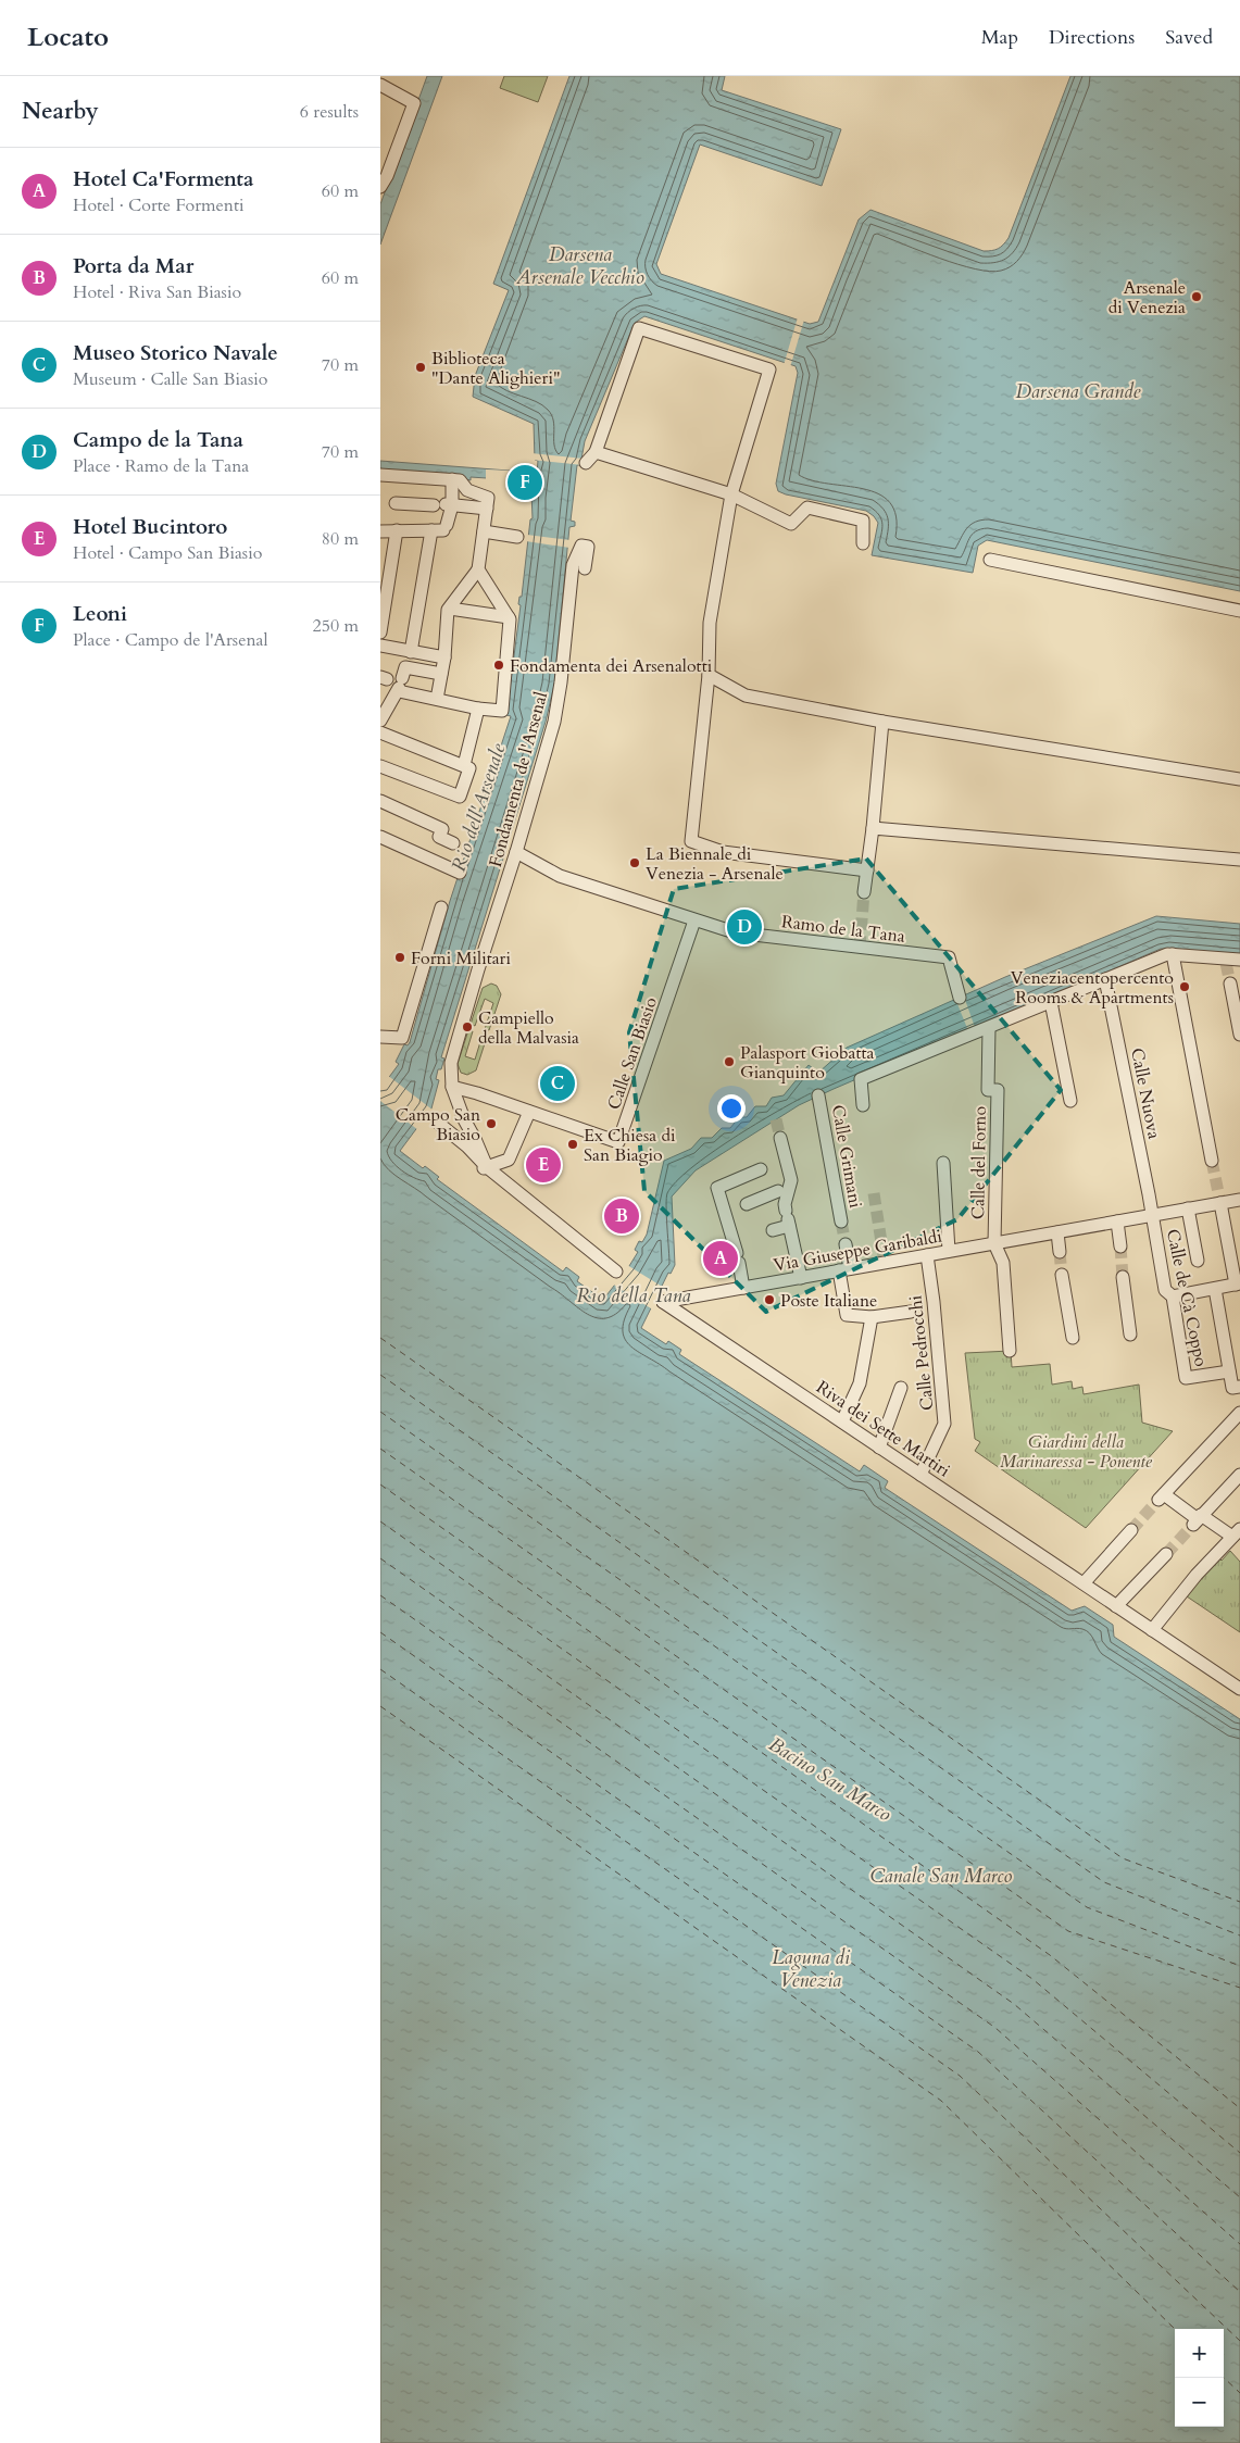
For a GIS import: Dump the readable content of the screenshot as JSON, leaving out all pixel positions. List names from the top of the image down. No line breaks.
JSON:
{"streets":{"street":["Fondamenta de l'Arsenal","Ramo de la Tana","Calle San Biasio","Calle Nuova","Calle Grimani","Calle del Forno","Via Giuseppe Garibaldi","Calle de Cà Coppo","Calle Pedrocchi","Riva dei Sette Martiri"]},"crossings":[["Ramo de la Tana","Calle San Biasio"],["Calle Nuova","Via Giuseppe Garibaldi"],["Calle Nuova","Calle de Cà Coppo"],["Calle del Forno","Via Giuseppe Garibaldi"],["Via Giuseppe Garibaldi","Calle de Cà Coppo"],["Via Giuseppe Garibaldi","Calle Pedrocchi"],["Via Giuseppe Garibaldi","Riva dei Sette Martiri"],["Calle Pedrocchi","Riva dei Sette Martiri"]],"water":["Darsena Arsenale Vecchio","Darsena Grande","Rio dell'Arsenale","Rio della Tana","Bacino San Marco","Canale San Marco","Laguna di Venezia"],"parks":["Giardini della Marinaressa - Ponente"],"places":["Arsenale di Venezia","Biblioteca \"Dante Alighieri\"","Fondamenta dei Arsenalotti","La Biennale di Venezia - Arsenale","Forni Militari","Veneziacentopercento Rooms & Apartments","Campiello della Malvasia","Palasport Giobatta Gianquinto","Campo San Biasio","Ex Chiesa di San Biagio","Poste Italiane"],"page":{"header":"Locato","nav":["Map","Directions","Saved"],"heading":["Nearby","6 results"],"list":[{"mark":"A","name":"Hotel Ca'Formenta","note":"Hotel · Corte Formenti","value":"60 m"},{"mark":"B","name":"Porta da Mar","note":"Hotel · Riva San Biasio","value":"60 m"},{"mark":"C","name":"Museo Storico Navale","note":"Museum · Calle San Biasio","value":"70 m"},{"mark":"D","name":"Campo de la Tana","note":"Place · Ramo de la Tana","value":"70 m"},{"mark":"E","name":"Hotel Bucintoro","note":"Hotel · Campo San Biasio","value":"80 m"},{"mark":"F","name":"Leoni","note":"Place · Campo de l'Arsenal","value":"250 m"}],"pins":["F","D","C","E","B","A"],"map_buttons":["+","−"]}}
